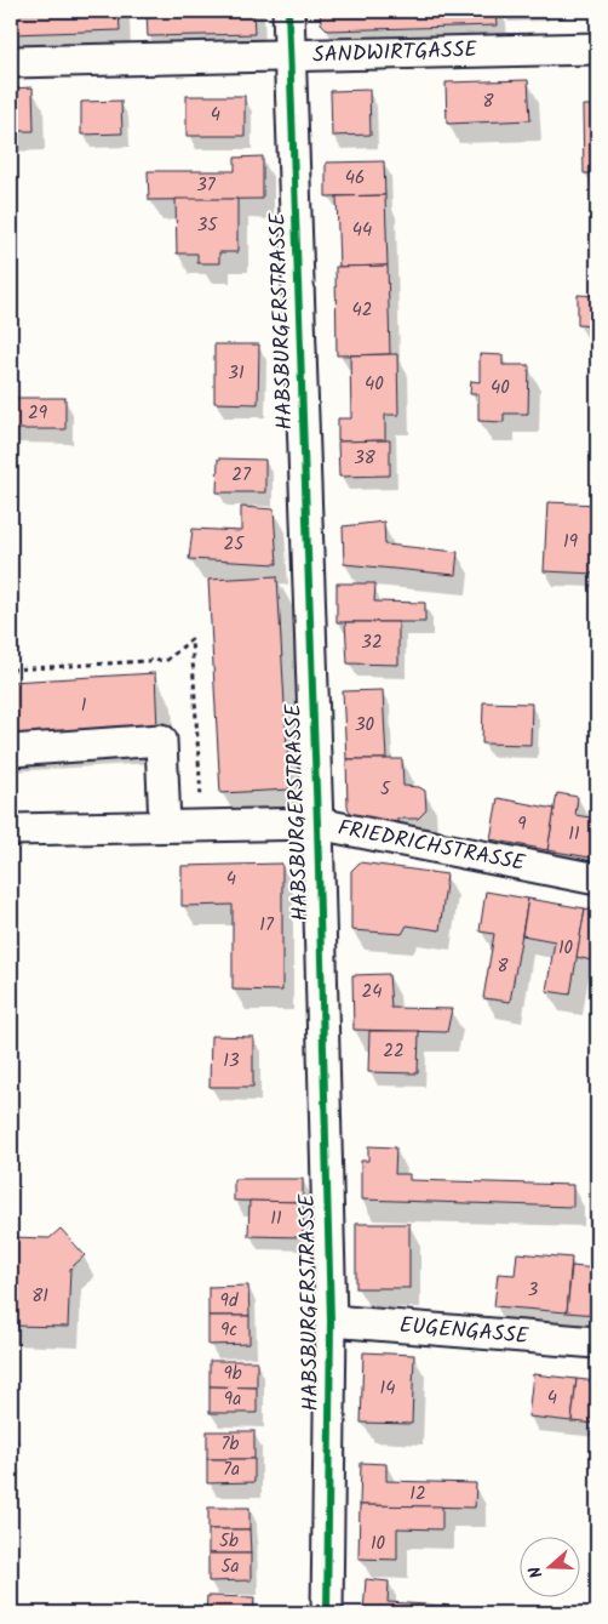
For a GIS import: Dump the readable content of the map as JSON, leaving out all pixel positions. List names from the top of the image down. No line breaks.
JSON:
{"streets":{"street":["SANDWIRTGASSE","HABSBURGERSTRASSE","FRIEDRICHSTRASSE","EUGENGASSE"]},"crossings":[["SANDWIRTGASSE","HABSBURGERSTRASSE"],["HABSBURGERSTRASSE","FRIEDRICHSTRASSE"],["HABSBURGERSTRASSE","EUGENGASSE"]],"house_numbers":["8","4","46","37","35","44","42","31","40","40","29","38","27","19","25","32","1","30","5","9","11","4","17","10","8","24","22","13","11","3","81","9d","9c","9b","14","4","9a","7b","7a","12","5b","10","5a"],"north":"left"}
